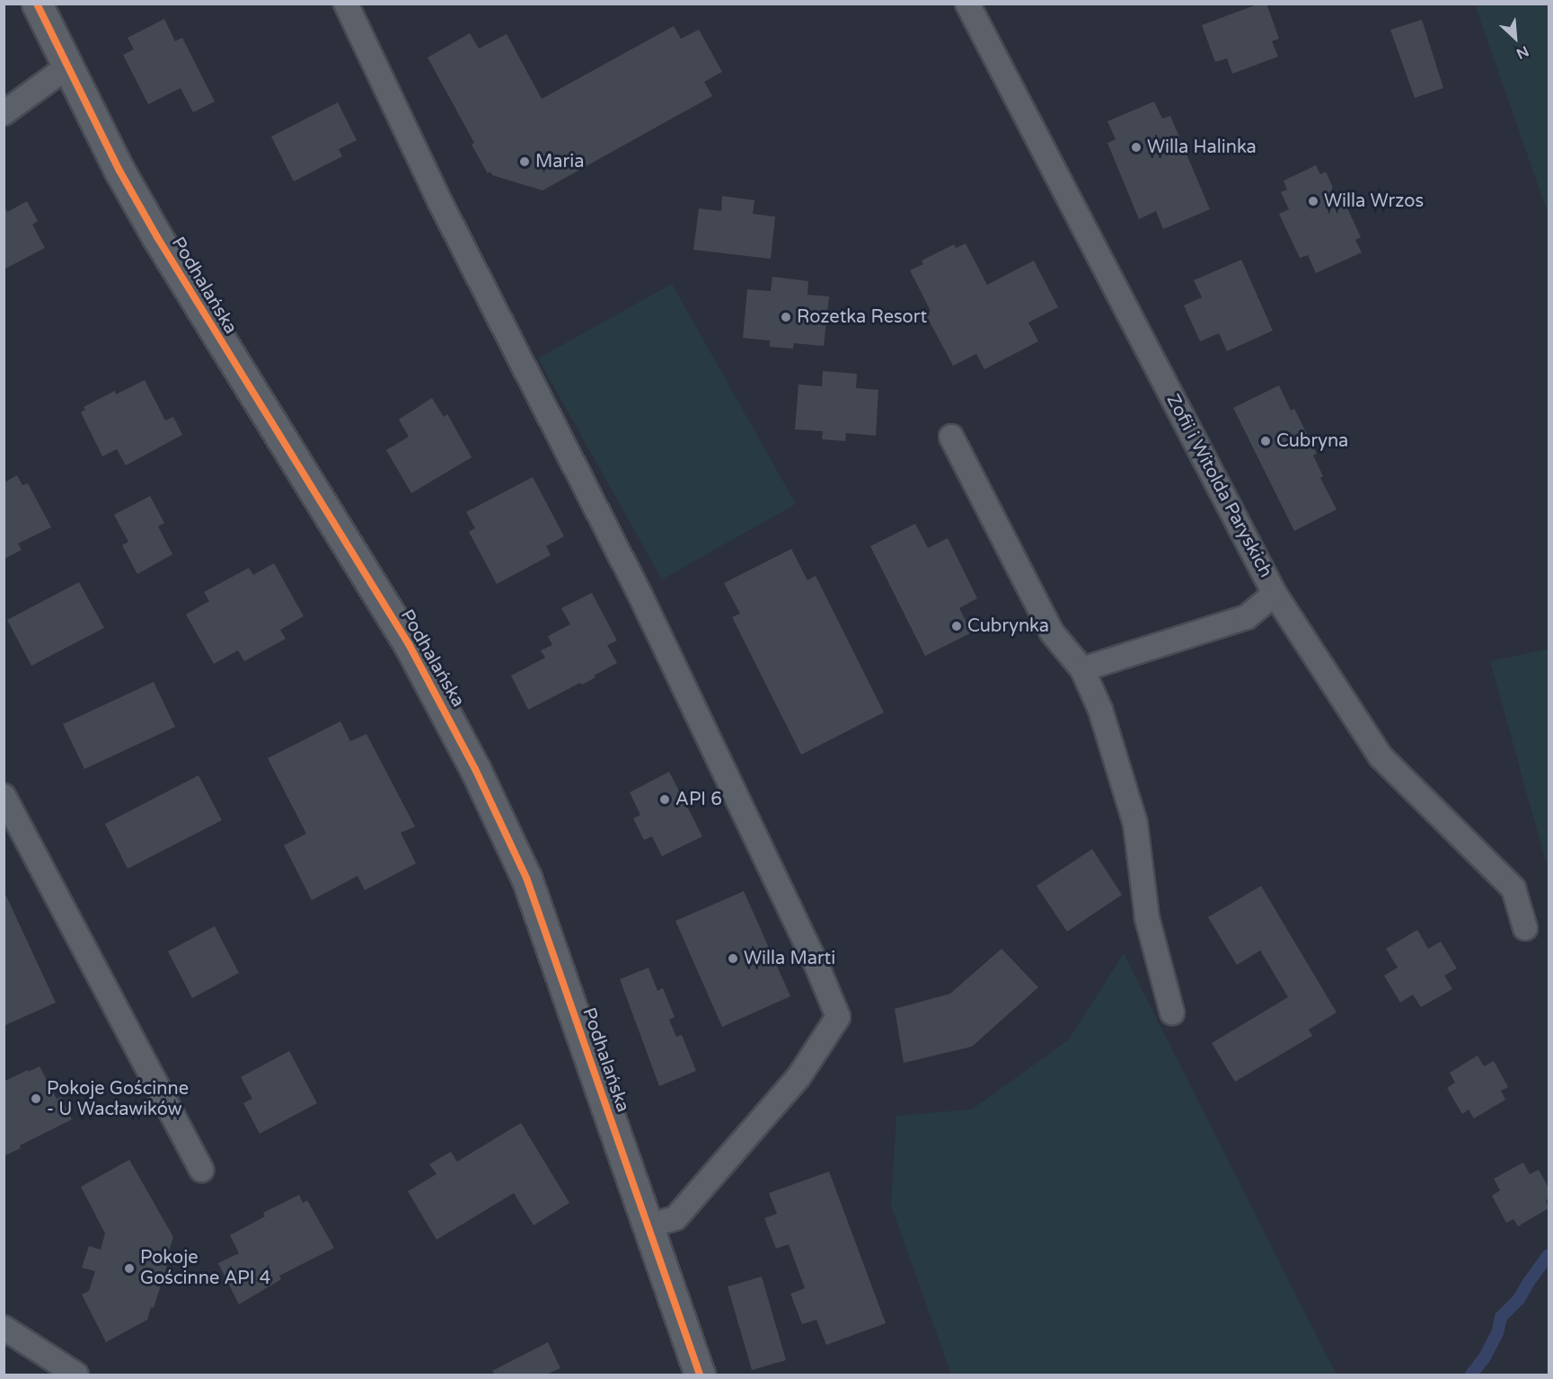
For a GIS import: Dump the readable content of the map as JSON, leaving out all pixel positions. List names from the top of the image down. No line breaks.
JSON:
{"streets":{"street":["Podhalańska"],"lane":["Zofii i Witolda Paryskich"]},"places":["Willa Halinka","Maria","Willa Wrzos","Rozetka Resort","Cubryna","Cubrynka","API 6","Willa Marti","Pokoje Gościnne - U Wacławików","Pokoje Gościnne API 4"],"north":"bottom right"}
